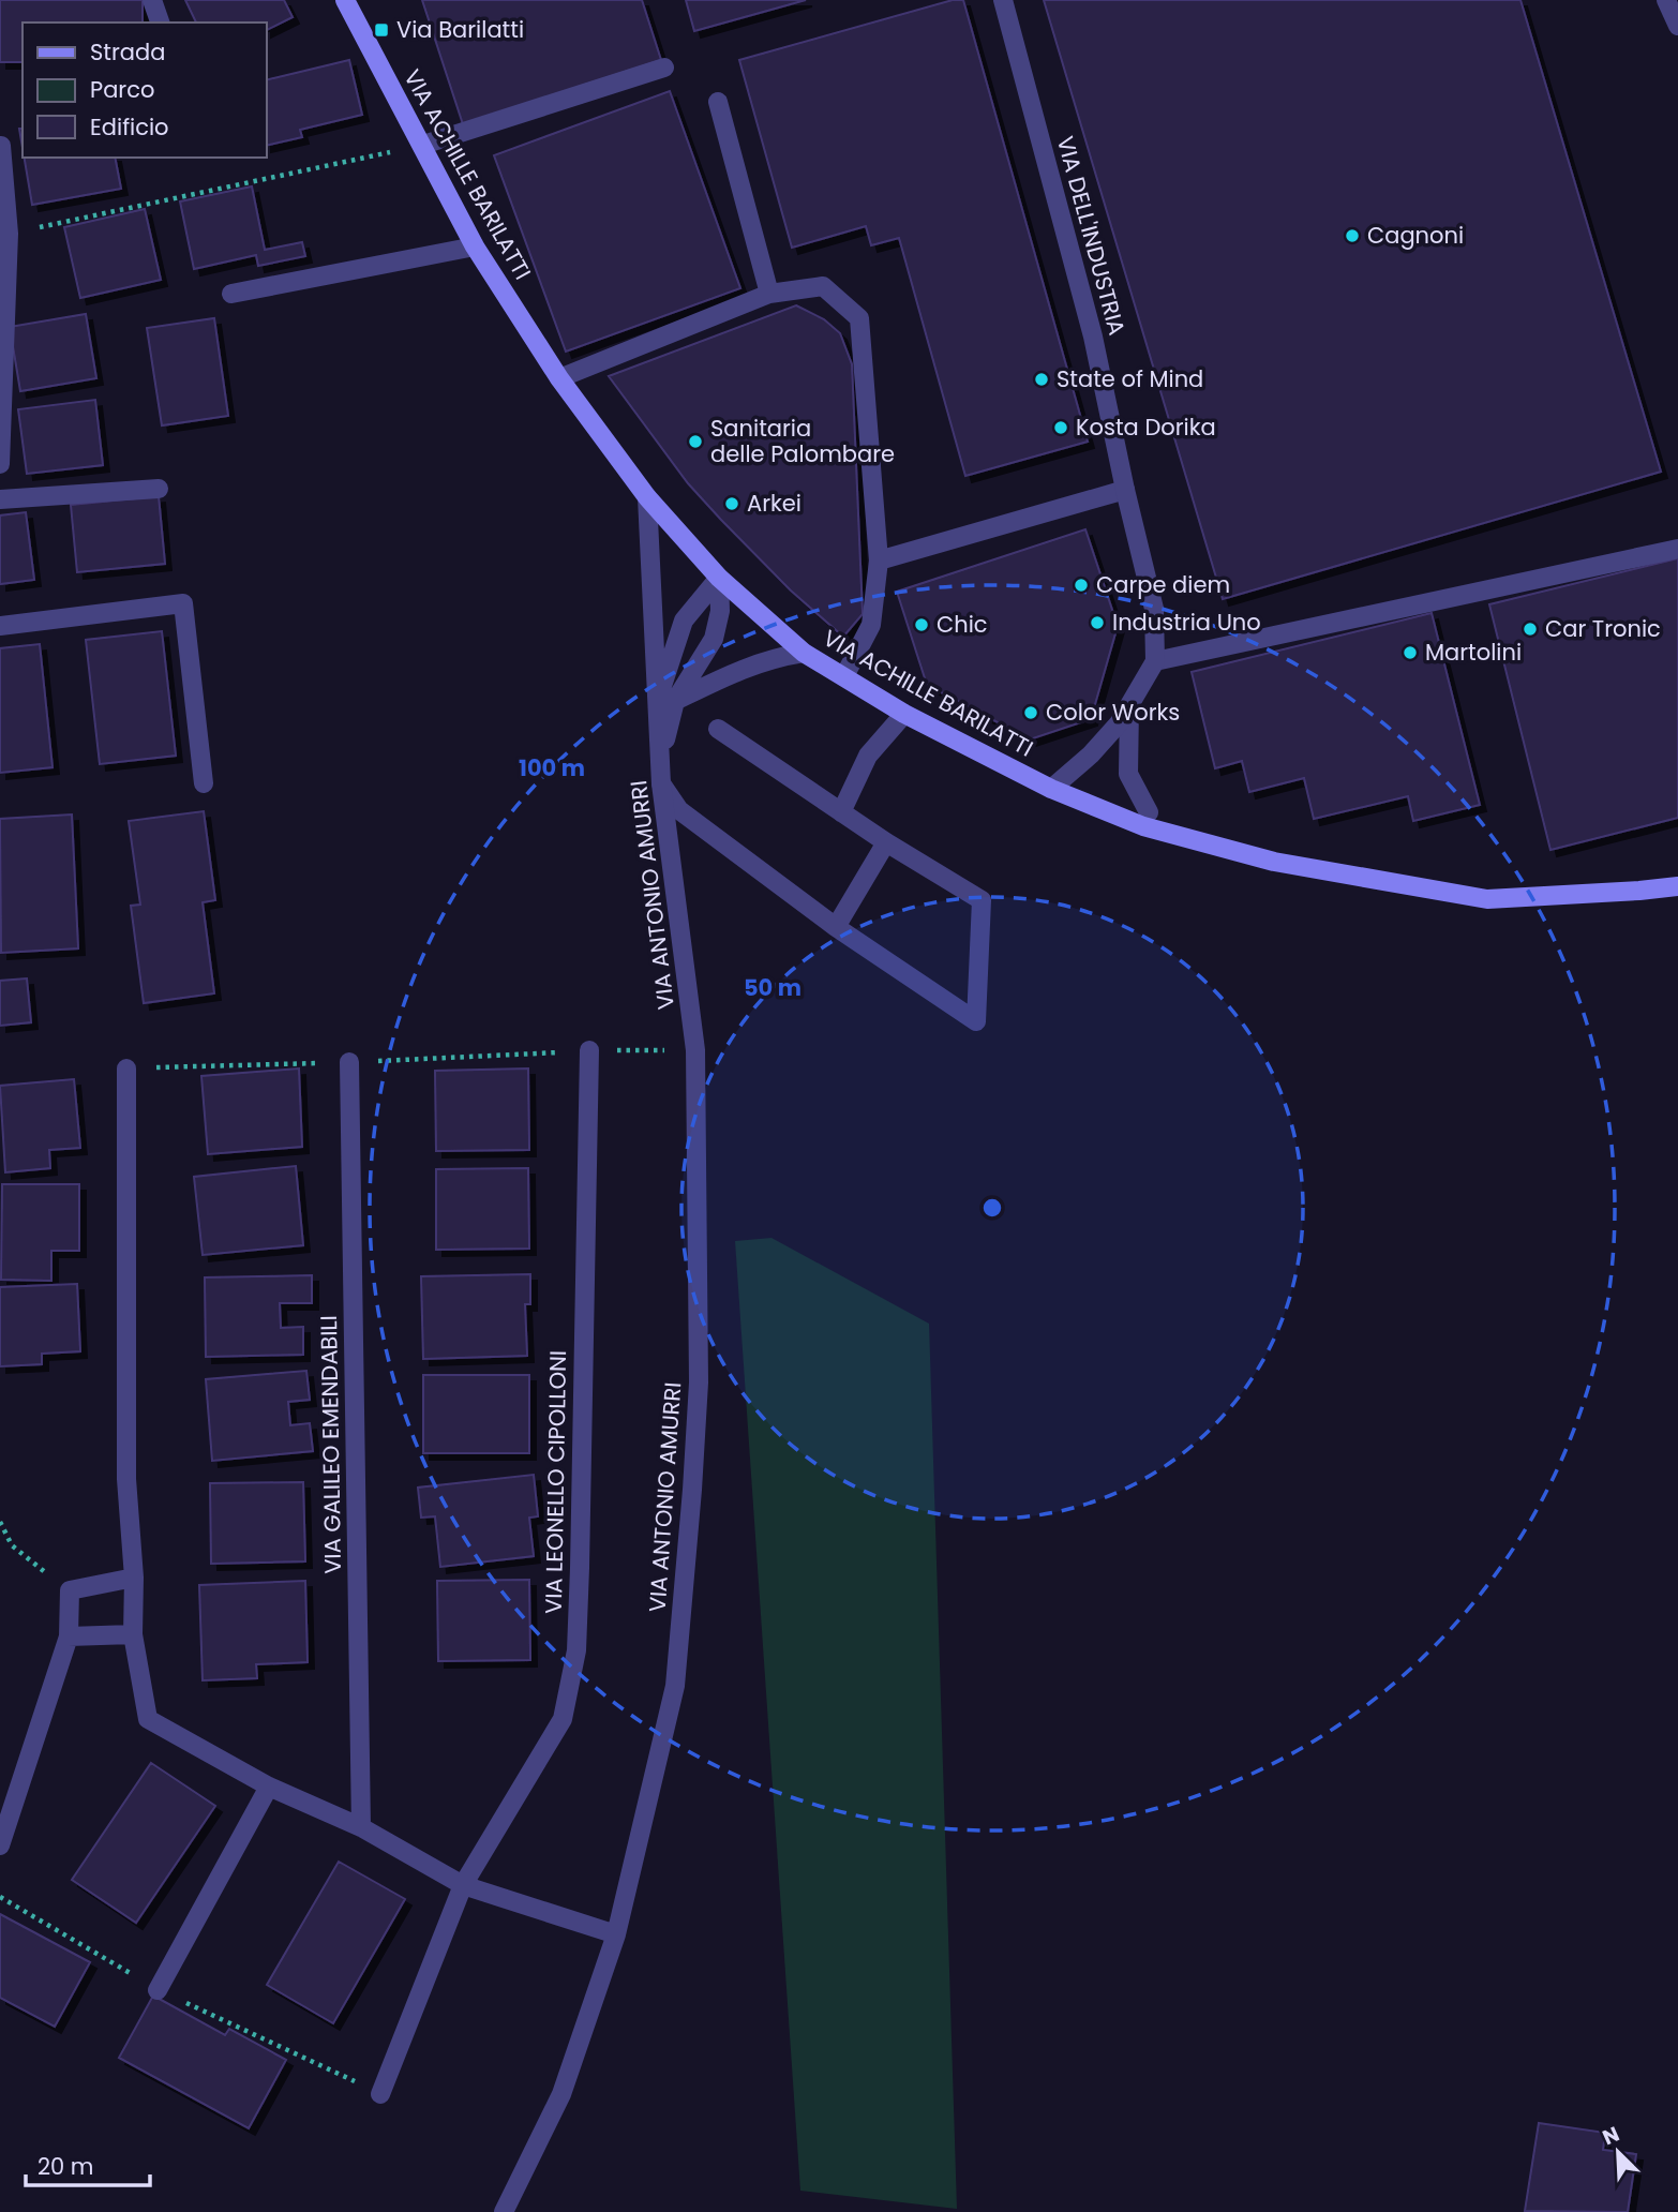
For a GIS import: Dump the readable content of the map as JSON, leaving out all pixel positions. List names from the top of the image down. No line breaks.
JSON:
{"streets":{"street":["VIA ACHILLE BARILATTI","VIA DELL'INDUSTRIA","VIA ANTONIO AMURRI","VIA GALILEO EMENDABILI","VIA LEONELLO CIPOLLONI"]},"crossings":[["VIA ACHILLE BARILATTI","VIA ANTONIO AMURRI"]],"places":{"transit":["Via Barilatti"],"other":["Cagnoni","State of Mind","Kosta Dorika","Sanitaria delle Palombare","Arkei","Carpe diem","Industria Uno","Chic","Car Tronic","Martolini","Color Works"]},"legend":["Strada","Parco","Edificio"],"scale_bar":"20 m","north":"top left","rings":["100 m","50 m"]}
